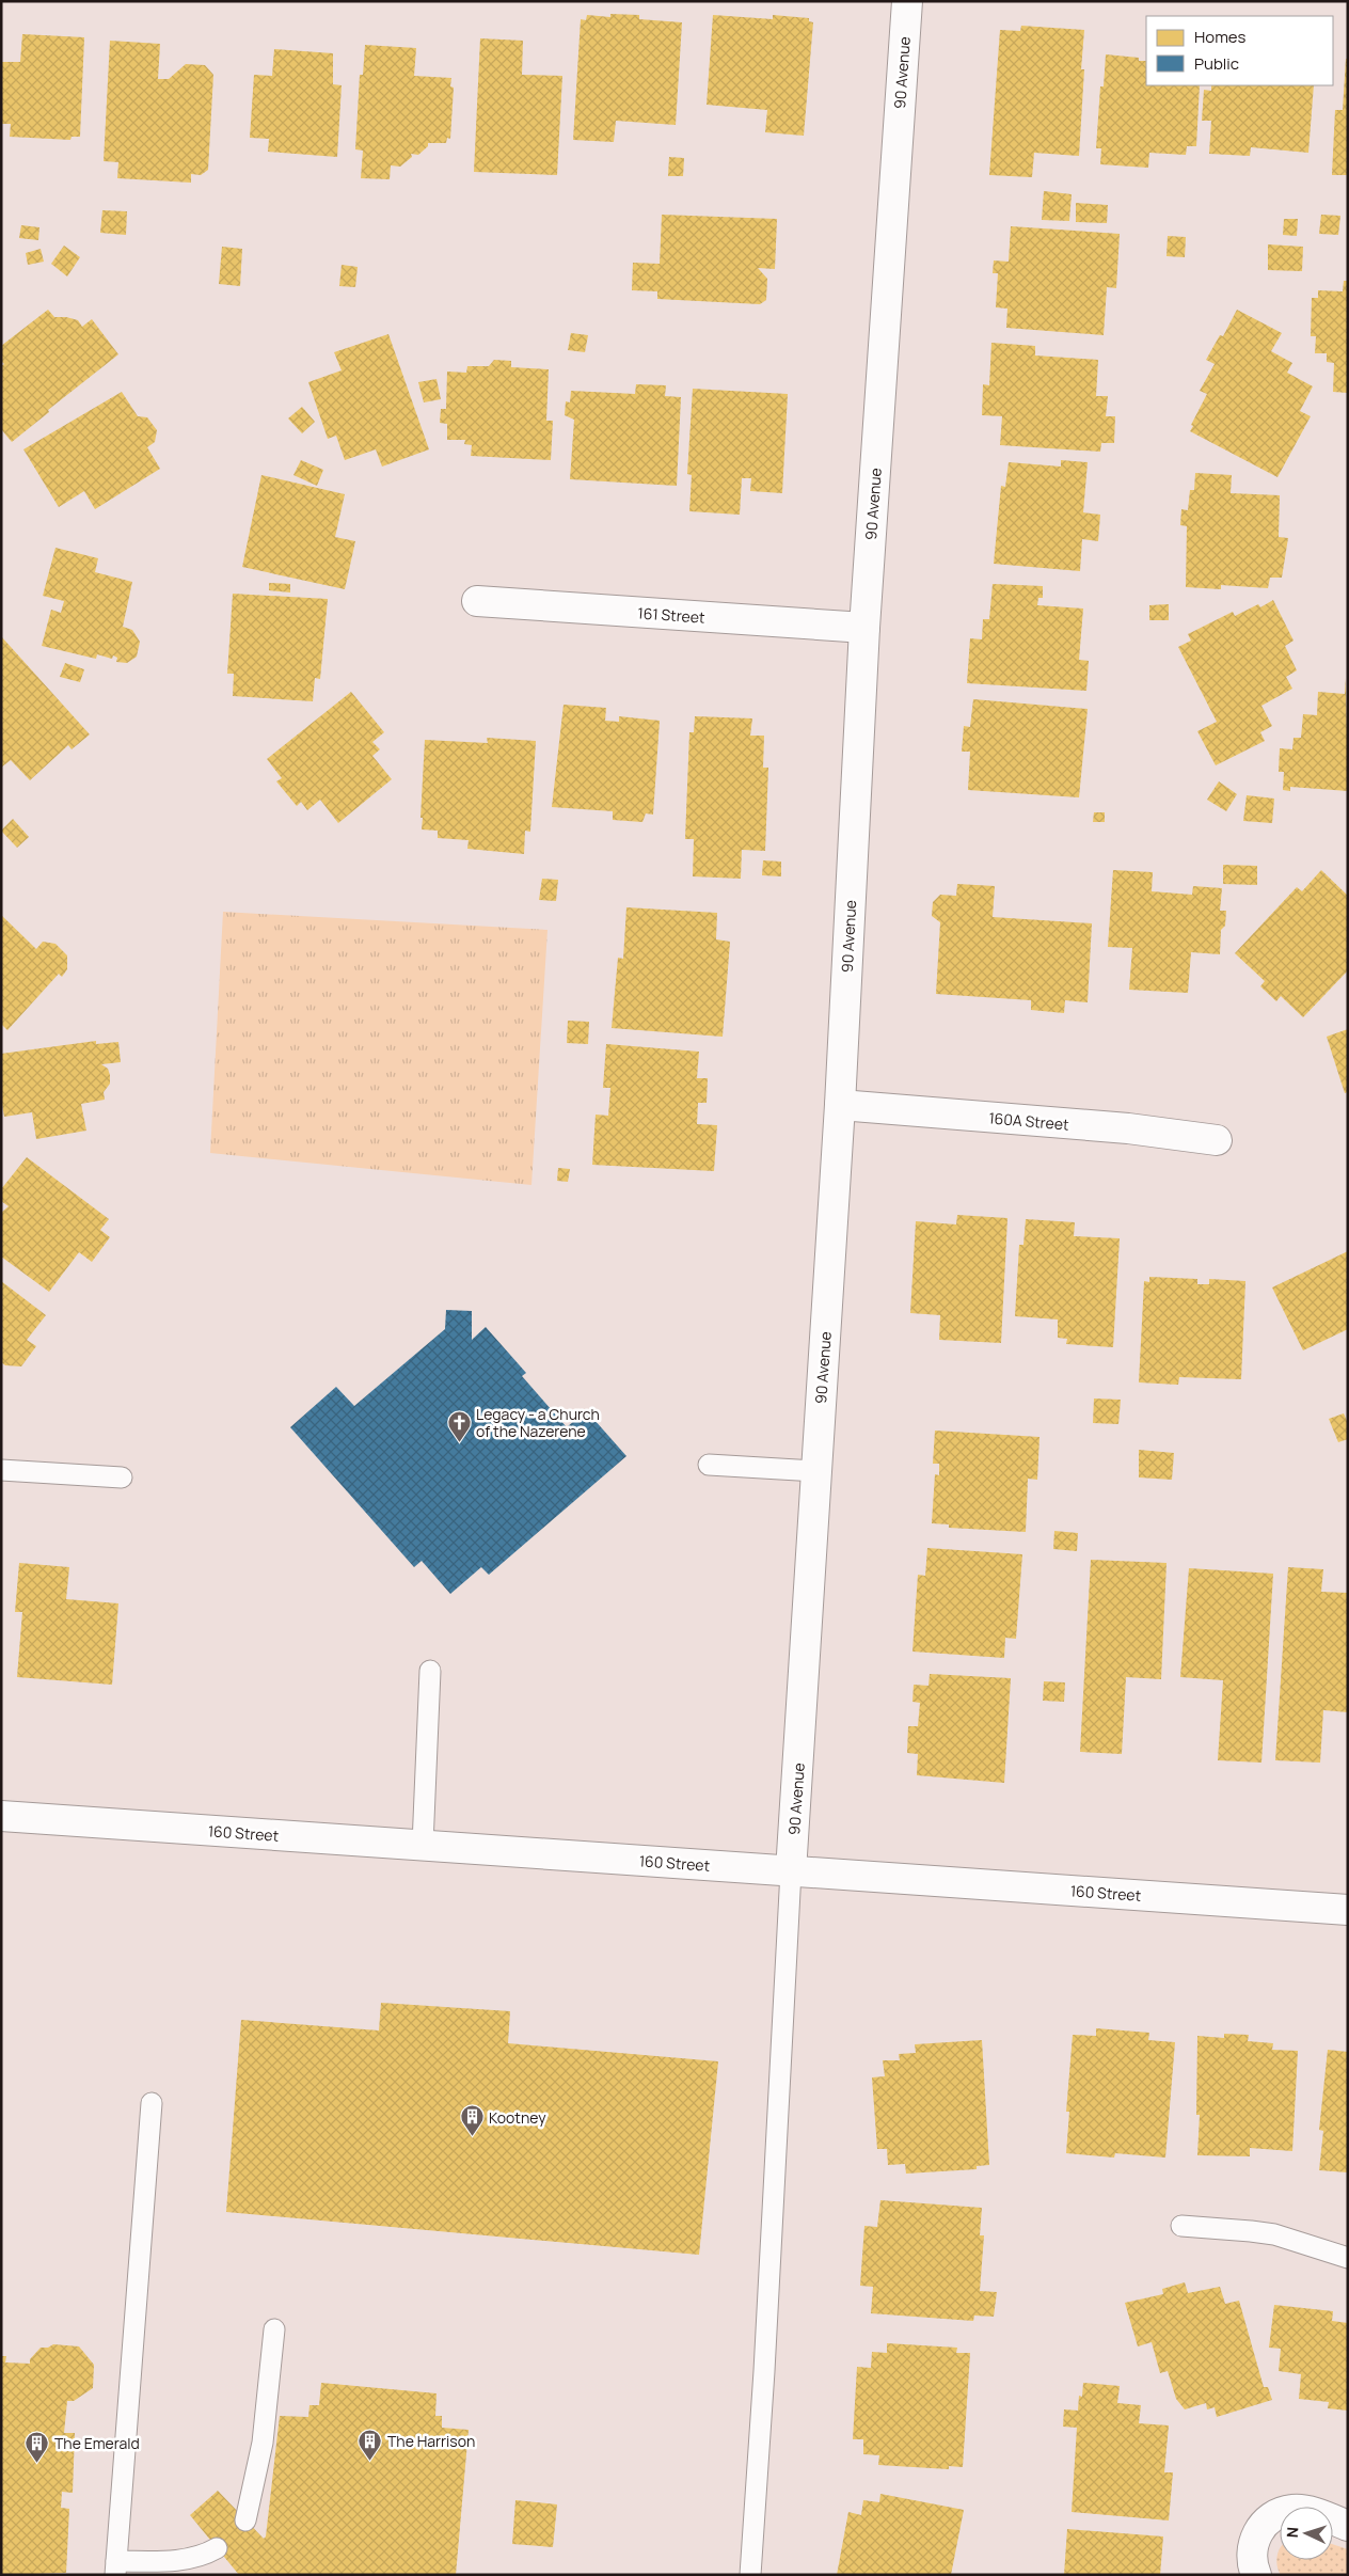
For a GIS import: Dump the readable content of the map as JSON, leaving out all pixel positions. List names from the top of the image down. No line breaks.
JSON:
{"streets":{"street":["90 Avenue","161 Street","160A Street","160 Street"]},"crossings":[["90 Avenue","161 Street"],["90 Avenue","160A Street"],["90 Avenue","160 Street"]],"places":{"church":["Legacy - a Church of the Nazerene"],"building":["Kootney","The Harrison","The Emerald"]},"legend":["Homes","Public"],"north":"left"}
